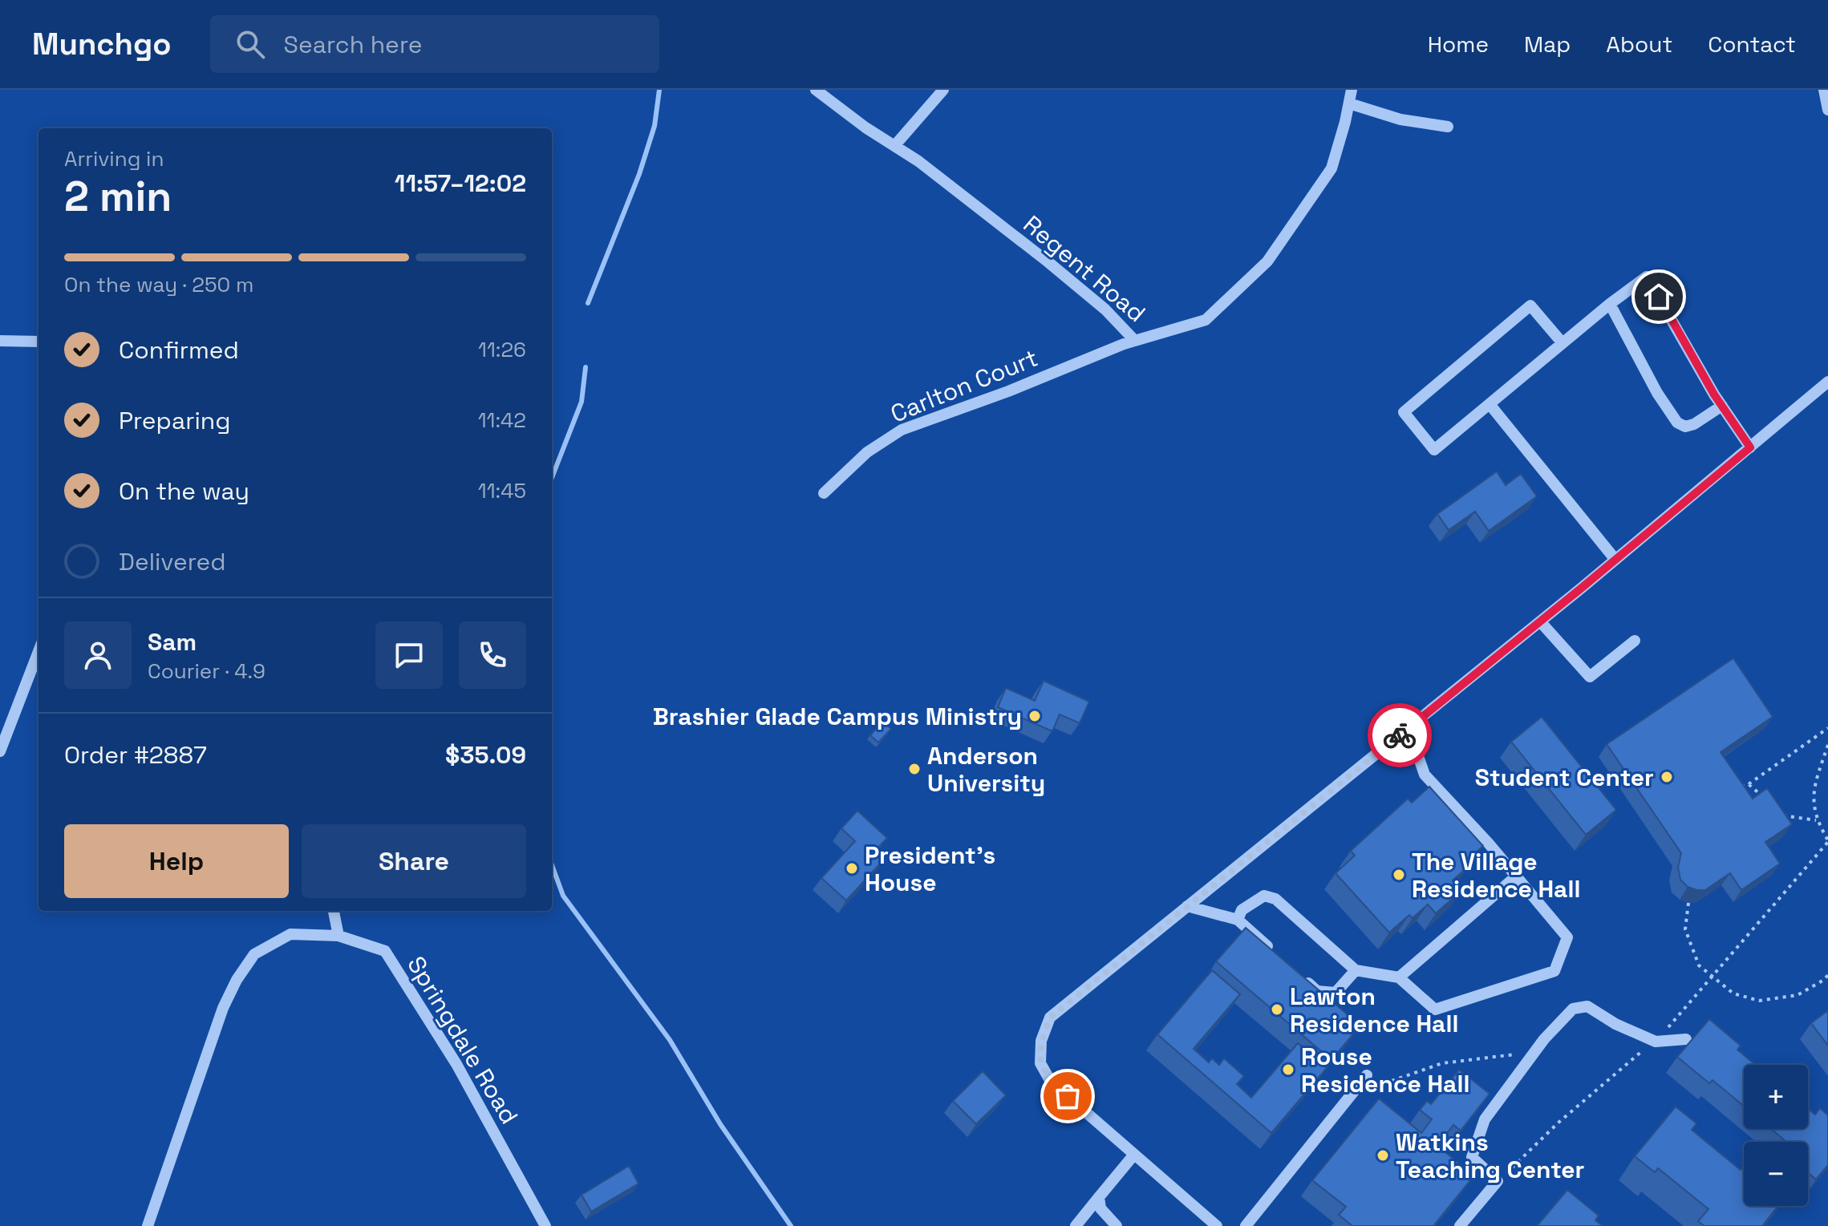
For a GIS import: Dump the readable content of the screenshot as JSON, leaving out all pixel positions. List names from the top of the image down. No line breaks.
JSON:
{"streets":{"street":["Regent Road","Carlton Court","Springdale Road"]},"crossings":[["Regent Road","Carlton Court"]],"places":["Brashier Glade Campus Ministry","Anderson University","Student Center","President's House","The Village Residence Hall","Lawton Residence Hall","Rouse Residence Hall","Watkins Teaching Center"],"page":{"header":"Munchgo","search":"Search here","nav":["Home","Map","About","Contact"],"heading":["2 min","Arriving in","11:57–12:02"],"panel":["Sam","Courier · 4.9","Order #2887","$35.09"],"bar":"On the way · 250 m","list":[["Confirmed","11:26"],["Preparing","11:42"],["On the way","11:45"],"Delivered"],"buttons":["Help","Share"],"map_buttons":["+","−"]}}
